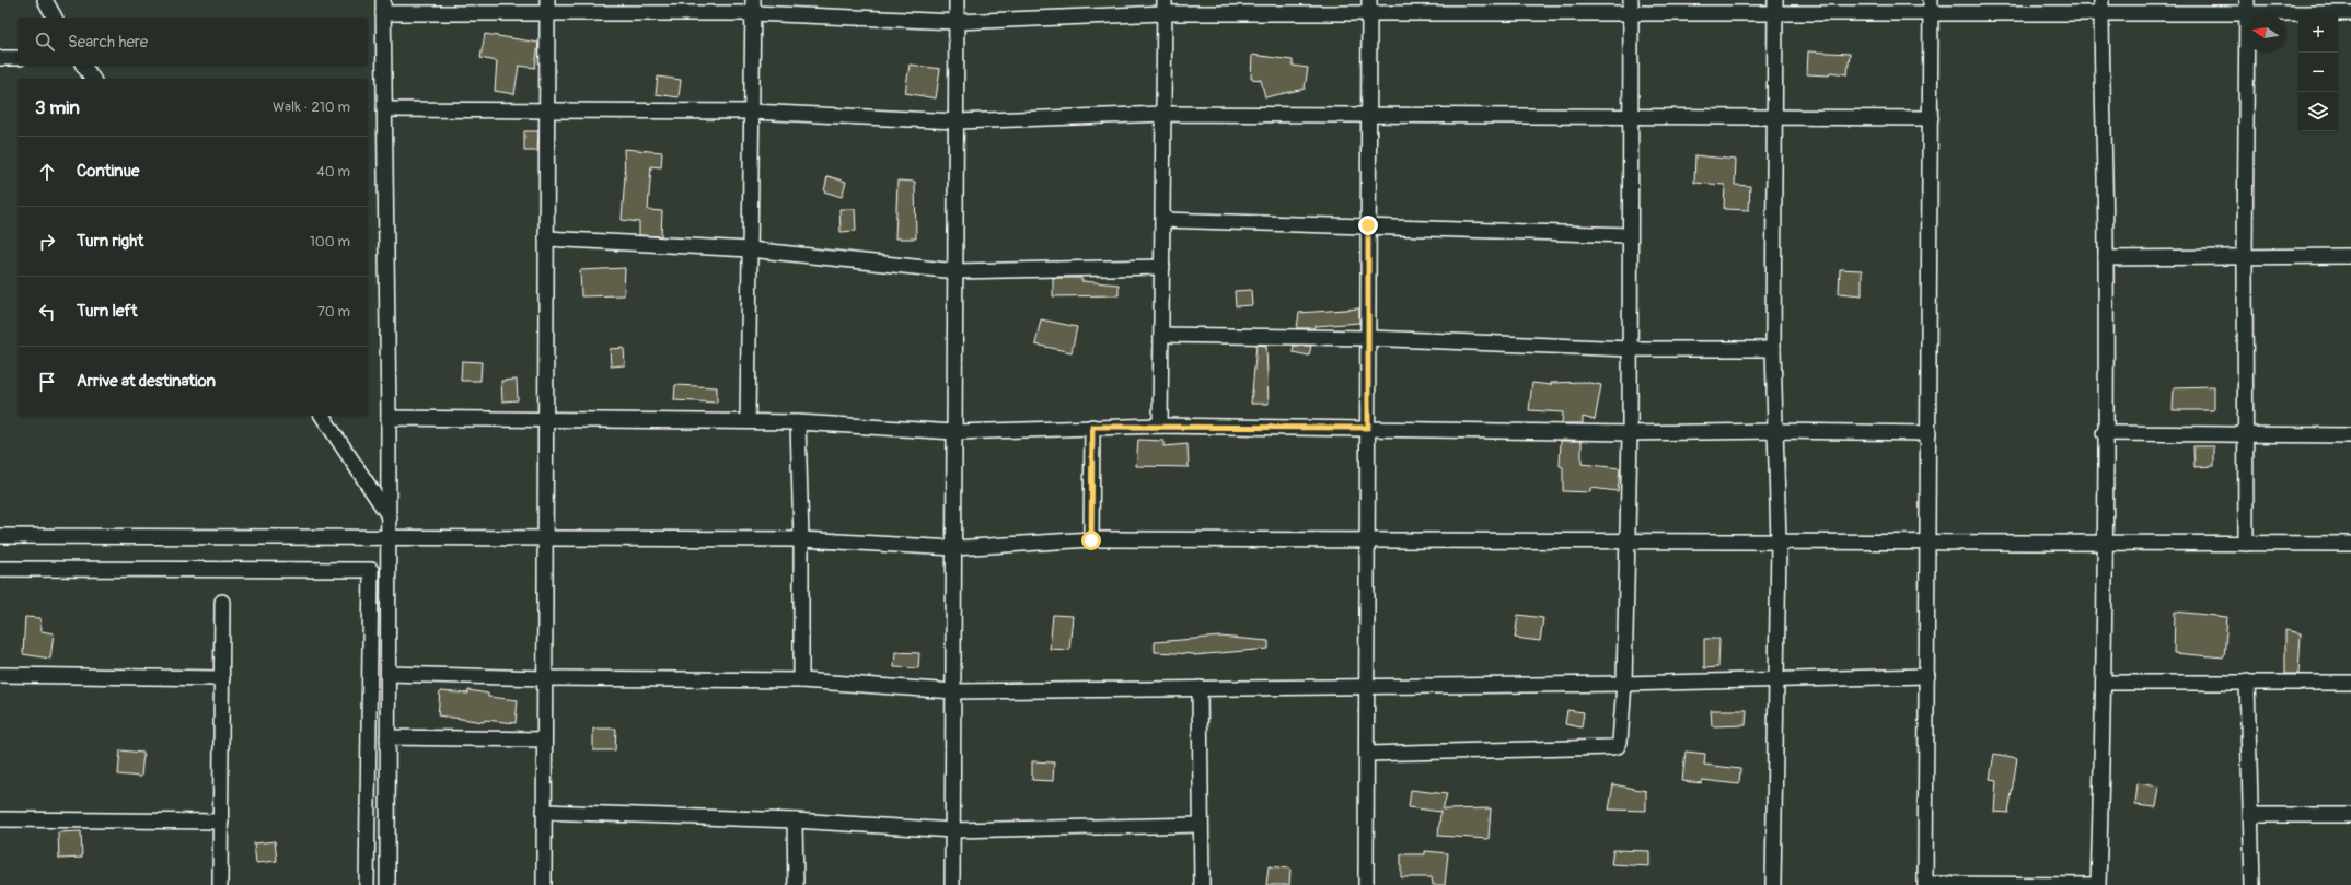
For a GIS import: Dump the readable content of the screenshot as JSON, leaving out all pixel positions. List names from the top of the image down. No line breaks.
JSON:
{"north":"left","page":{"map_buttons":["+","−"],"search":"Search here","heading":["3 min","Walk · 210 m"],"list":[["Continue","40 m"],["Turn right","100 m"],["Turn left","70 m"],"Arrive at destination"]}}
